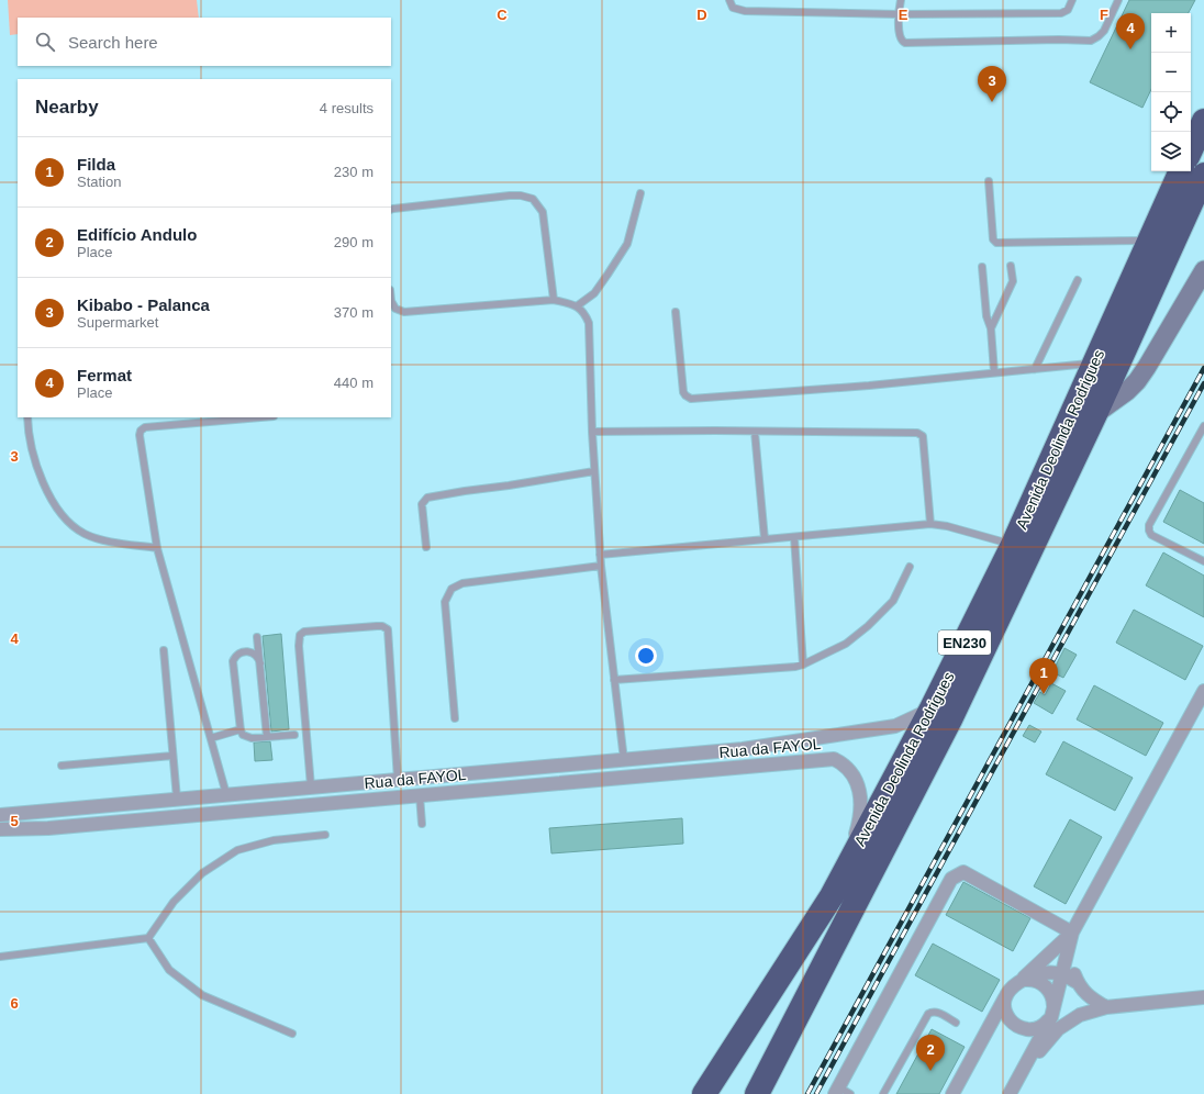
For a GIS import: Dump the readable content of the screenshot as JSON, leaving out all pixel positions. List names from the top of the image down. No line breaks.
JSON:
{"streets":{"highway":["Avenida Deolinda Rodrigues","EN230"],"street":["Rua da FAYOL"]},"crossings":[["Avenida Deolinda Rodrigues","Rua da FAYOL"]],"page":{"map_buttons":["+","−"],"pins":["4","3","1","2"],"search":"Search here","heading":["Nearby","4 results"],"list":[{"mark":"1","name":"Filda","note":"Station","value":"230 m"},{"mark":"2","name":"Edifício Andulo","note":"Place","value":"290 m"},{"mark":"3","name":"Kibabo - Palanca","note":"Supermarket","value":"370 m"},{"mark":"4","name":"Fermat","note":"Place","value":"440 m"}]},"grid":{"columns":["C","D","E","F"],"rows":["3","4","5","6"]}}
